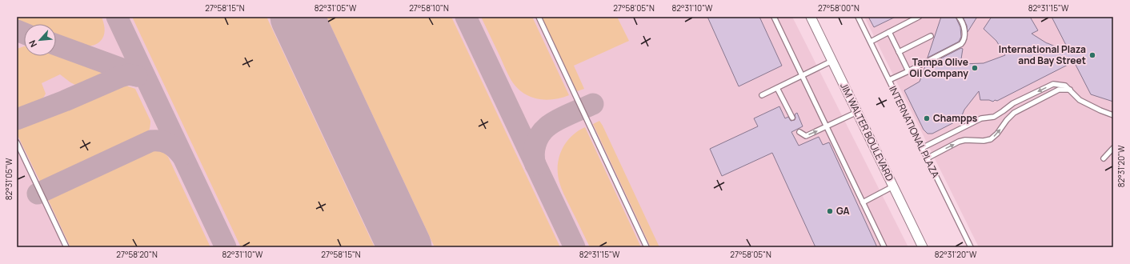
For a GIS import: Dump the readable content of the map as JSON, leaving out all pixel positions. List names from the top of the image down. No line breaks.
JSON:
{"streets":{"street":["JIM WALTER BOULEVARD"],"lane":["INTERNATIONAL PLAZA"]},"places":["International Plaza and Bay Street","Tampa Olive Oil Company","Champps","GA"],"north":"bottom left","coordinates":["27°58'15\"N","82°31'05\"W","27°58'10\"N","27°58'05\"N","82°31'10\"W","27°58'00\"N","82°31'15\"W","82°31'20\"W","27°58'20\"N"]}
